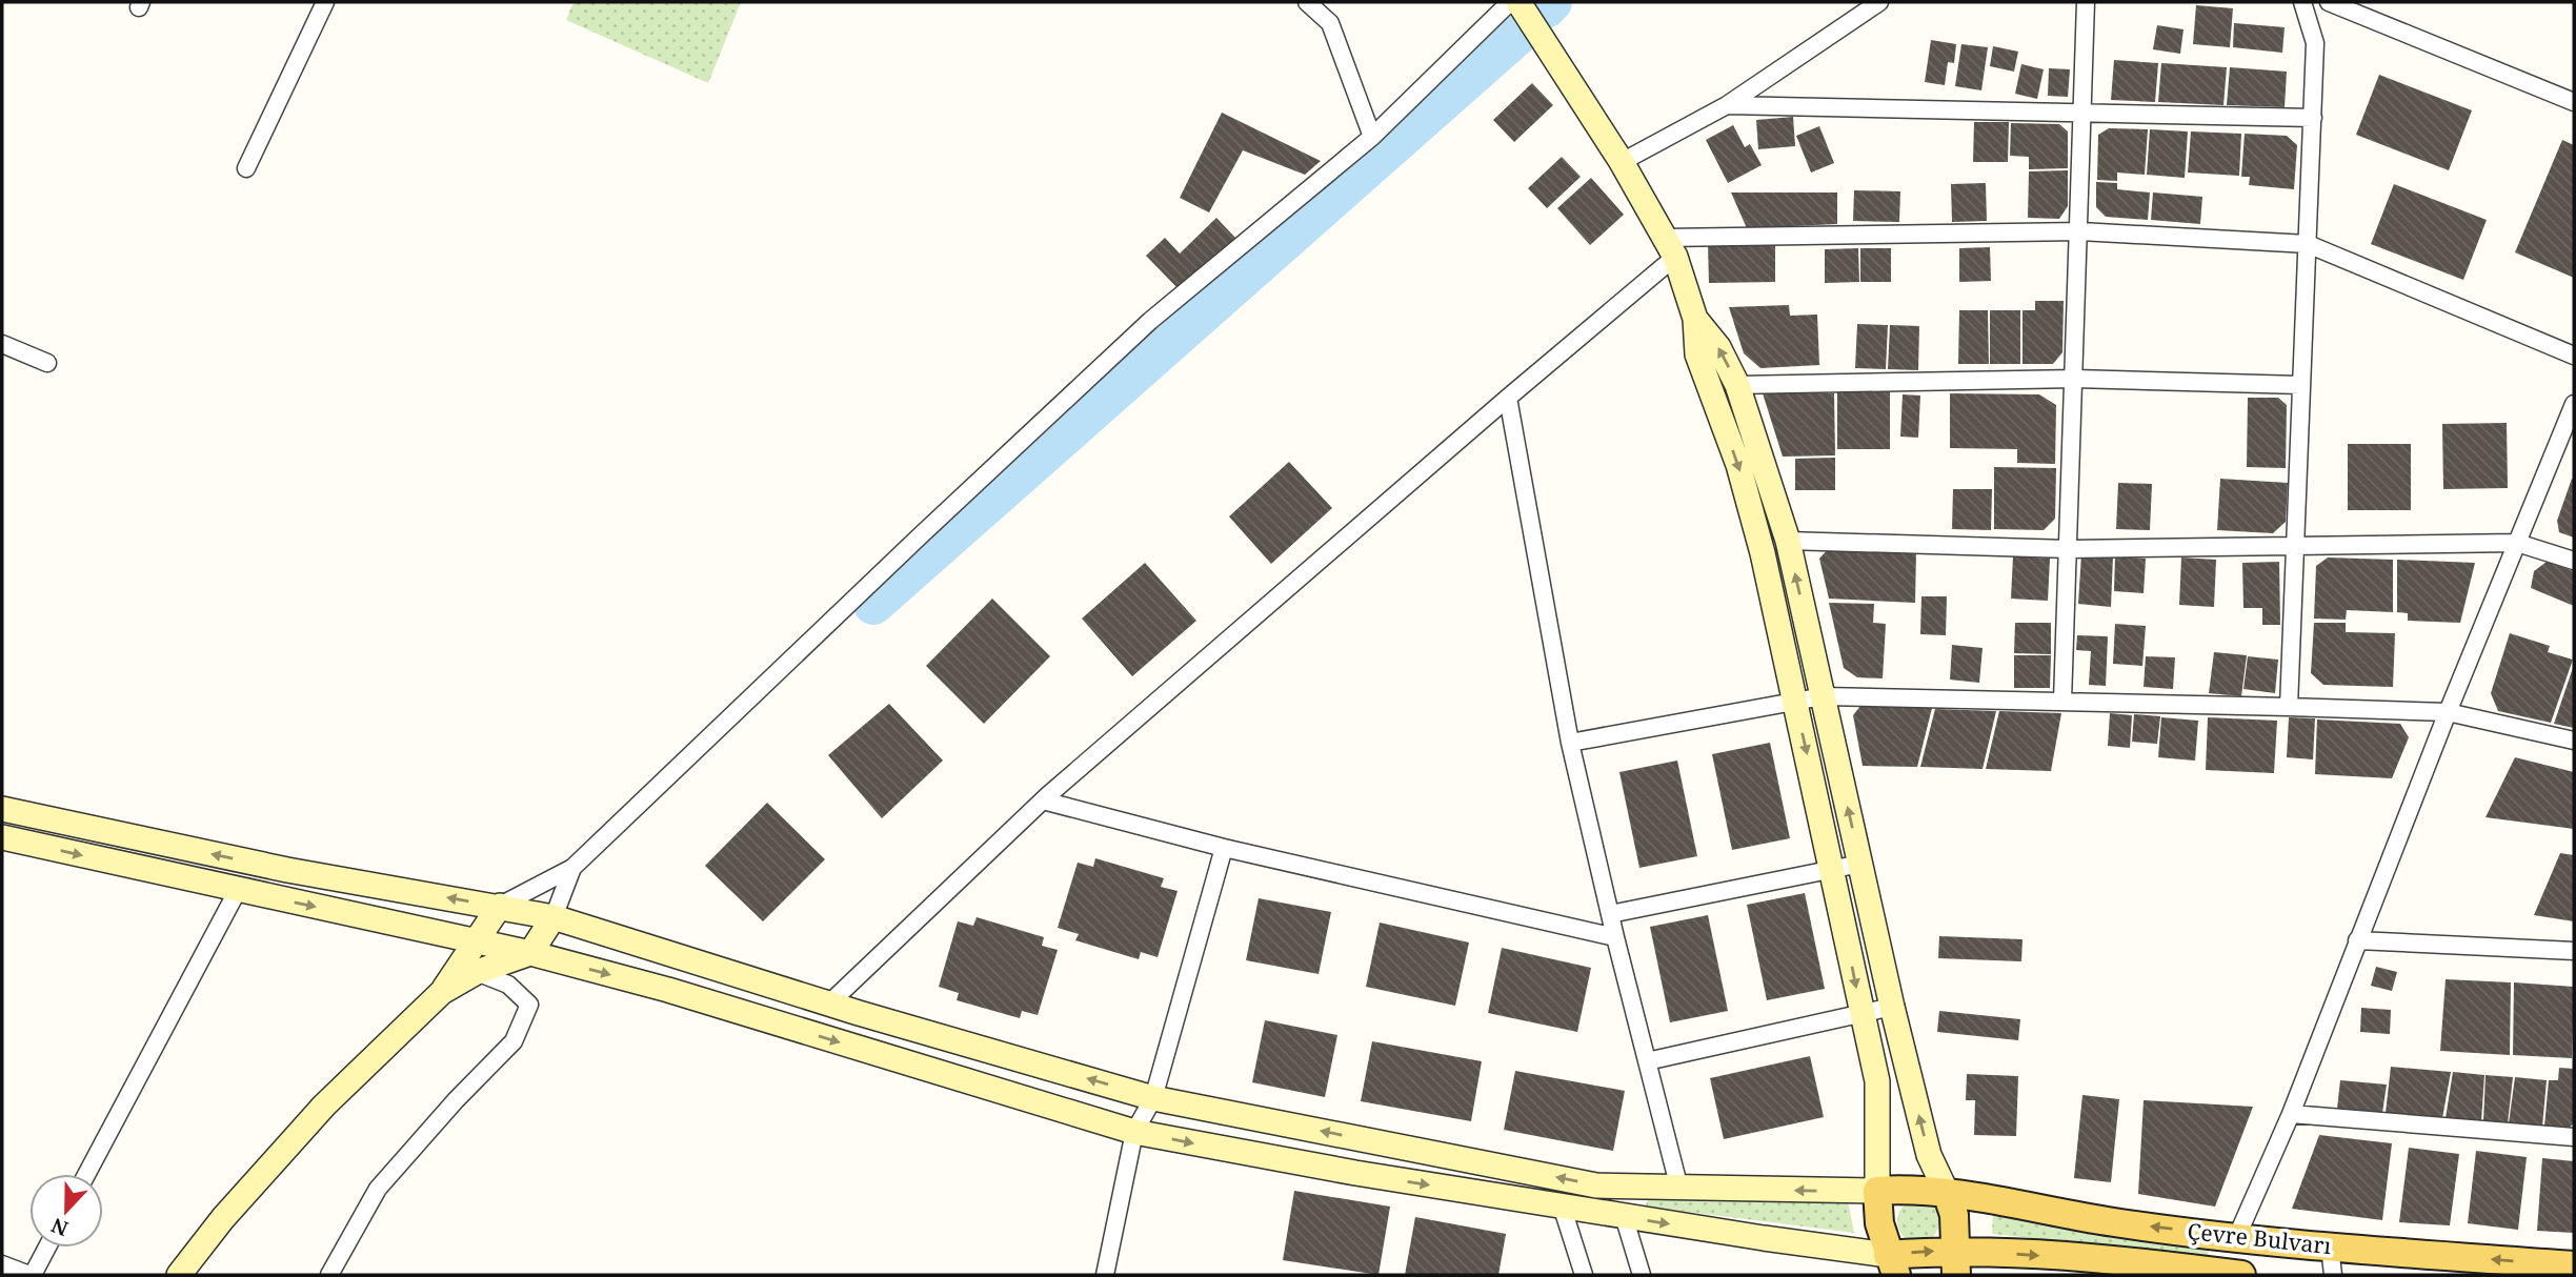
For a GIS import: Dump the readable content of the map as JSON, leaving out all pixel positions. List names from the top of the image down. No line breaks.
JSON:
{"streets":{"main road":["Çevre Bulvarı"]},"north":"bottom"}
